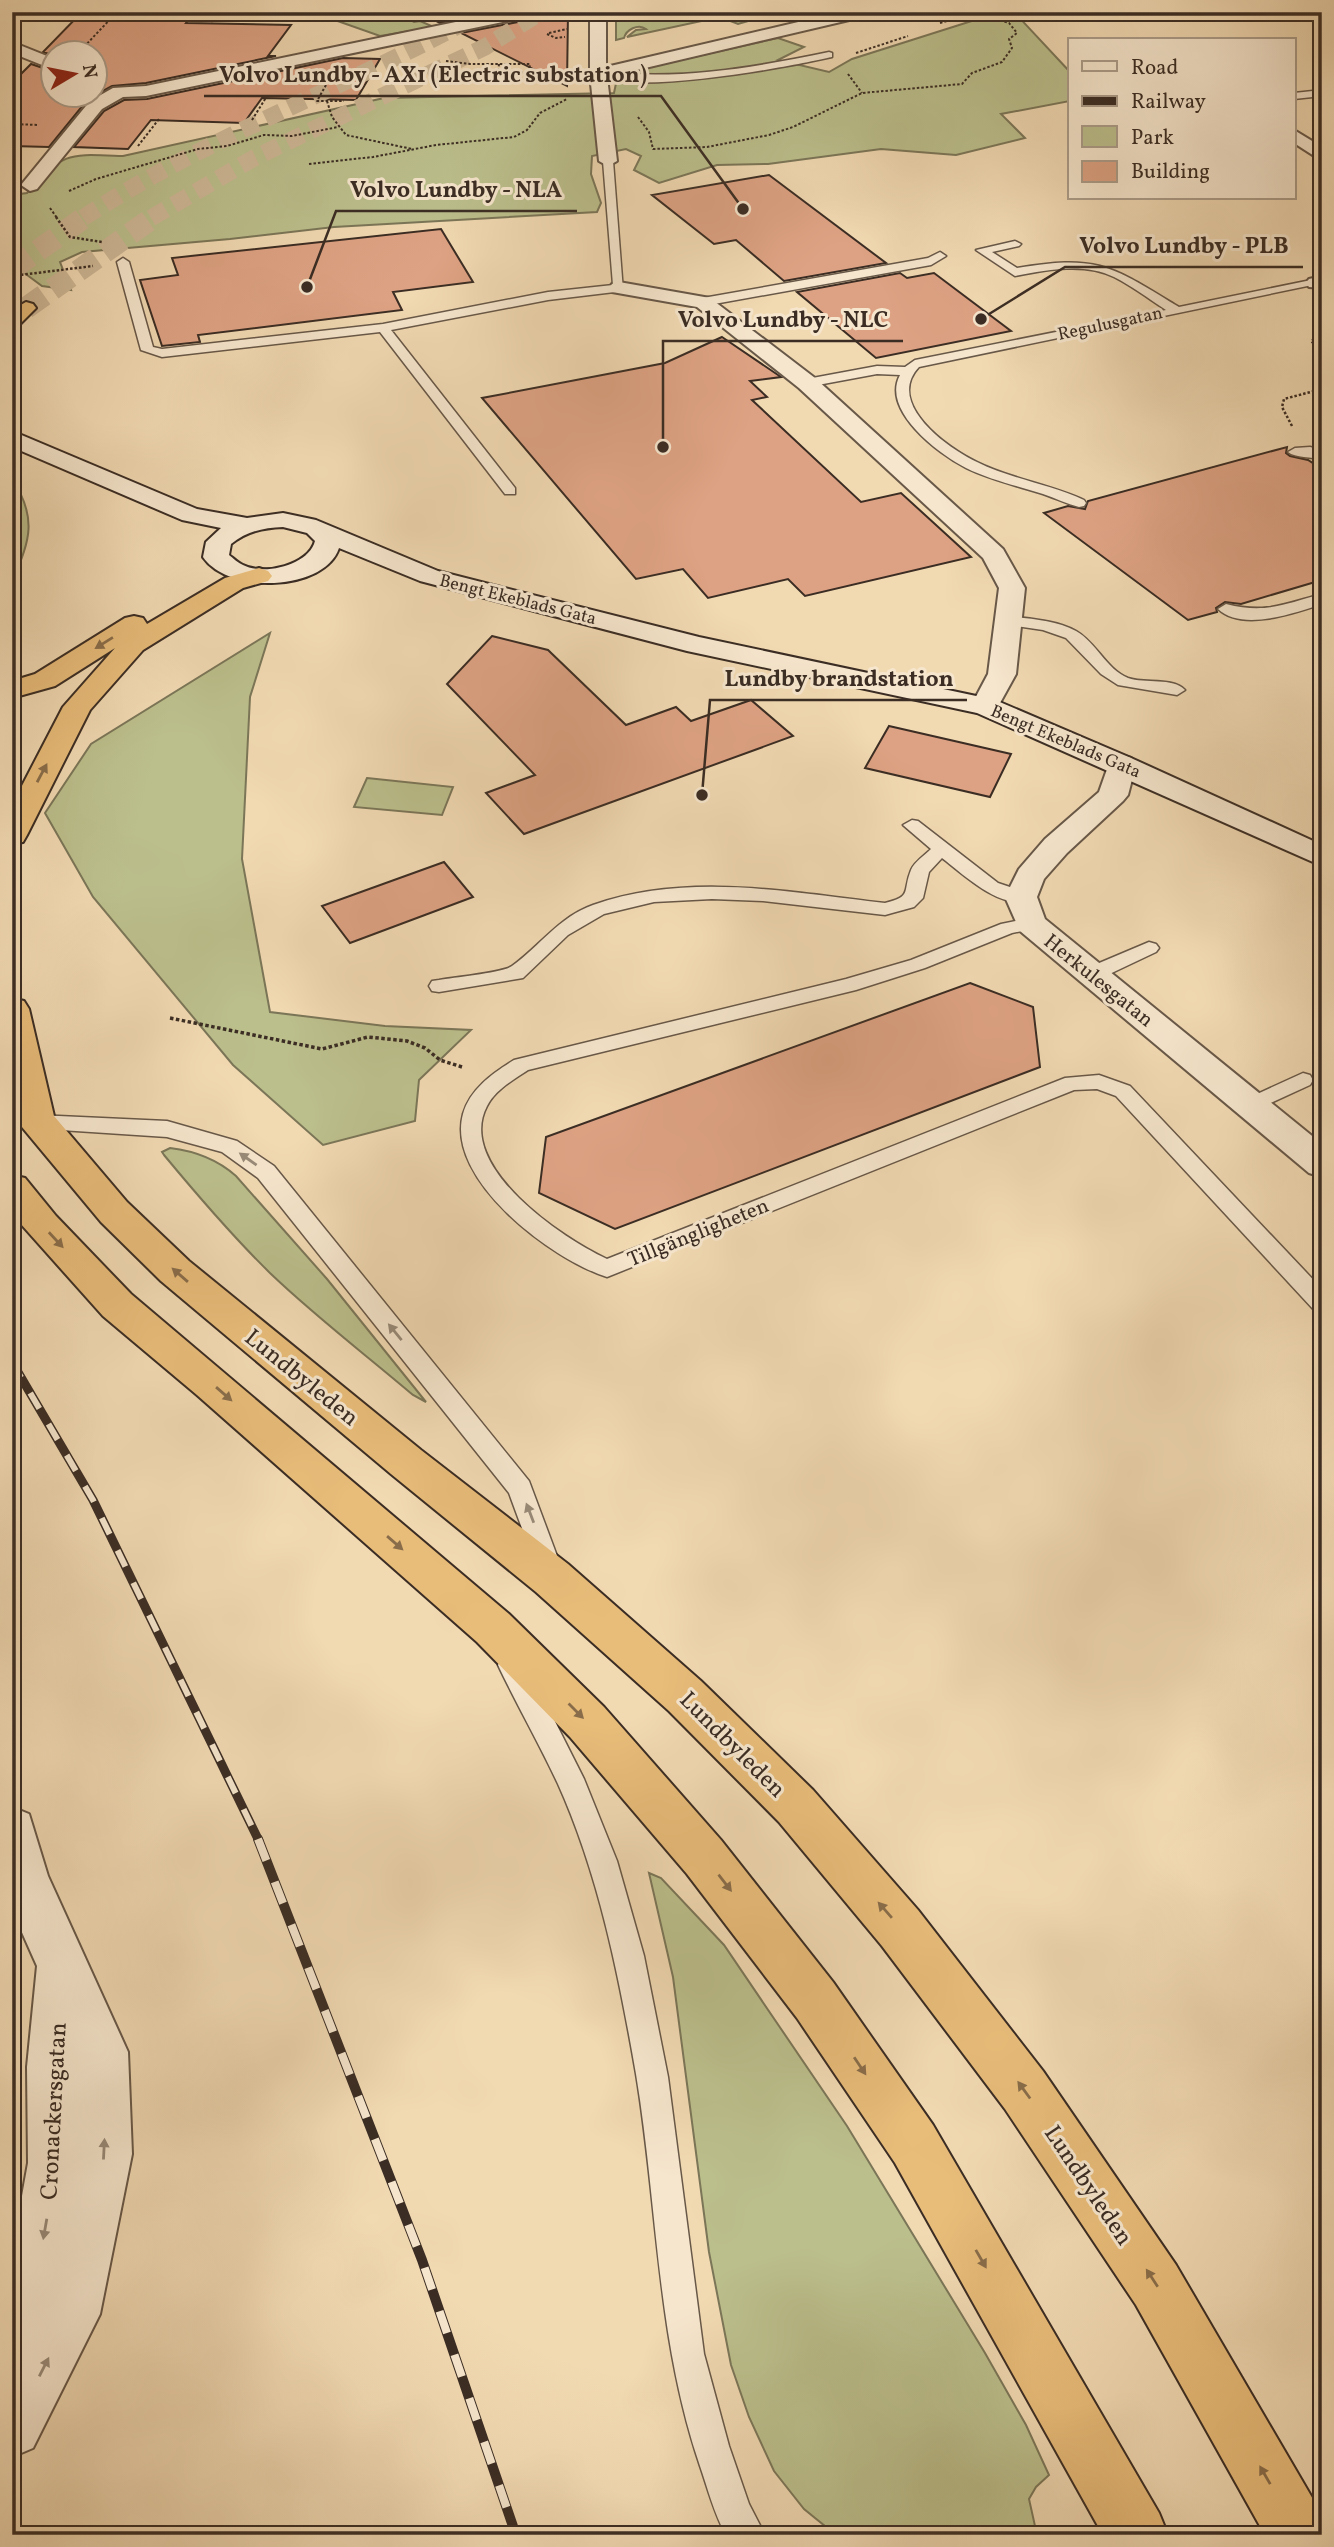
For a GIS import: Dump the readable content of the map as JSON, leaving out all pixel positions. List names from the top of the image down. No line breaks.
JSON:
{"streets":{"highway":["Lundbyleden"],"street":["Bengt Ekeblads Gata","Herkulesgatan","Cronackersgatan"],"lane":["Regulusgatan","Tillgängligheten"]},"crossings":[["Herkulesgatan","Tillgängligheten"]],"places":["Volvo Lundby - AX1 (Electric substation)","Volvo Lundby - NLA","Volvo Lundby - PLB","Volvo Lundby - NLC","Lundby brandstation"],"legend":["Road","Railway","Park","Building"],"north":"right"}
